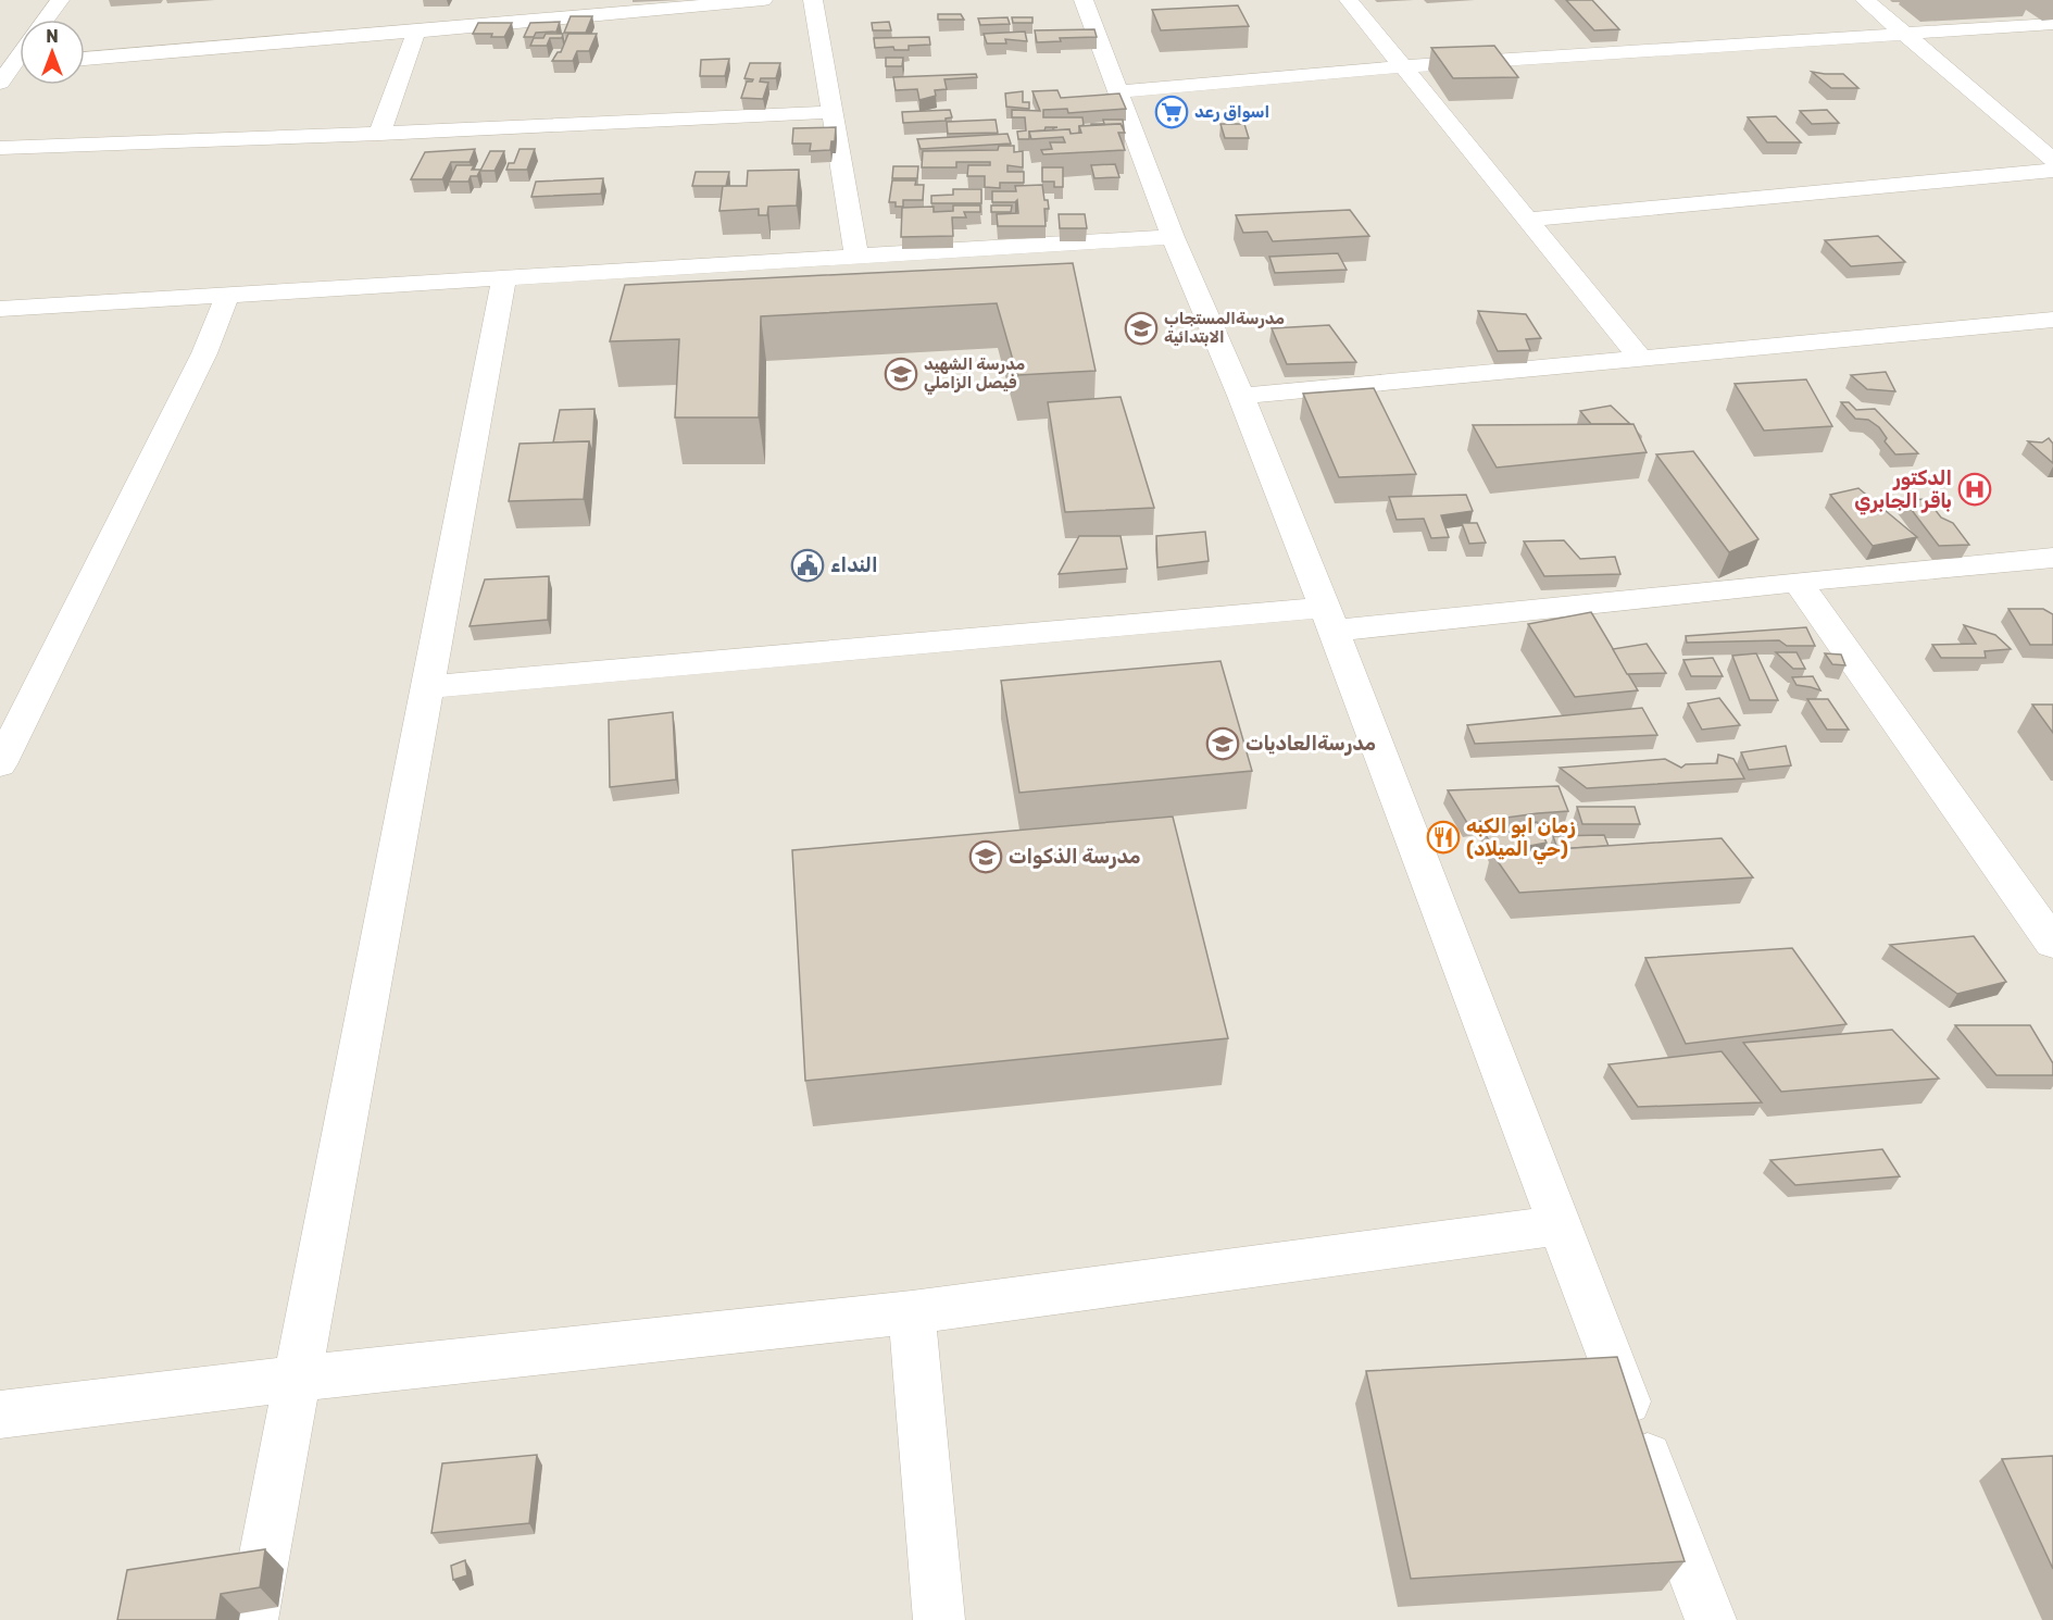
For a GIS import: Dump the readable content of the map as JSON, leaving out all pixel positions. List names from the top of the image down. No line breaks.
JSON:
{"places":{"supermarket":["اسواق رعد"],"school or university":["مدرسةالمستجاب الابتدائية","مدرسة الشهيد فيصل الزاملي","مدرسةالعاديات","مدرسة الذكوات"],"hospital":["الدكتور باقر الجابري"],"public building":["النداء"],"restaurant":["زمان ابو الكبه (حي الميلاد)"]},"north":"top"}
